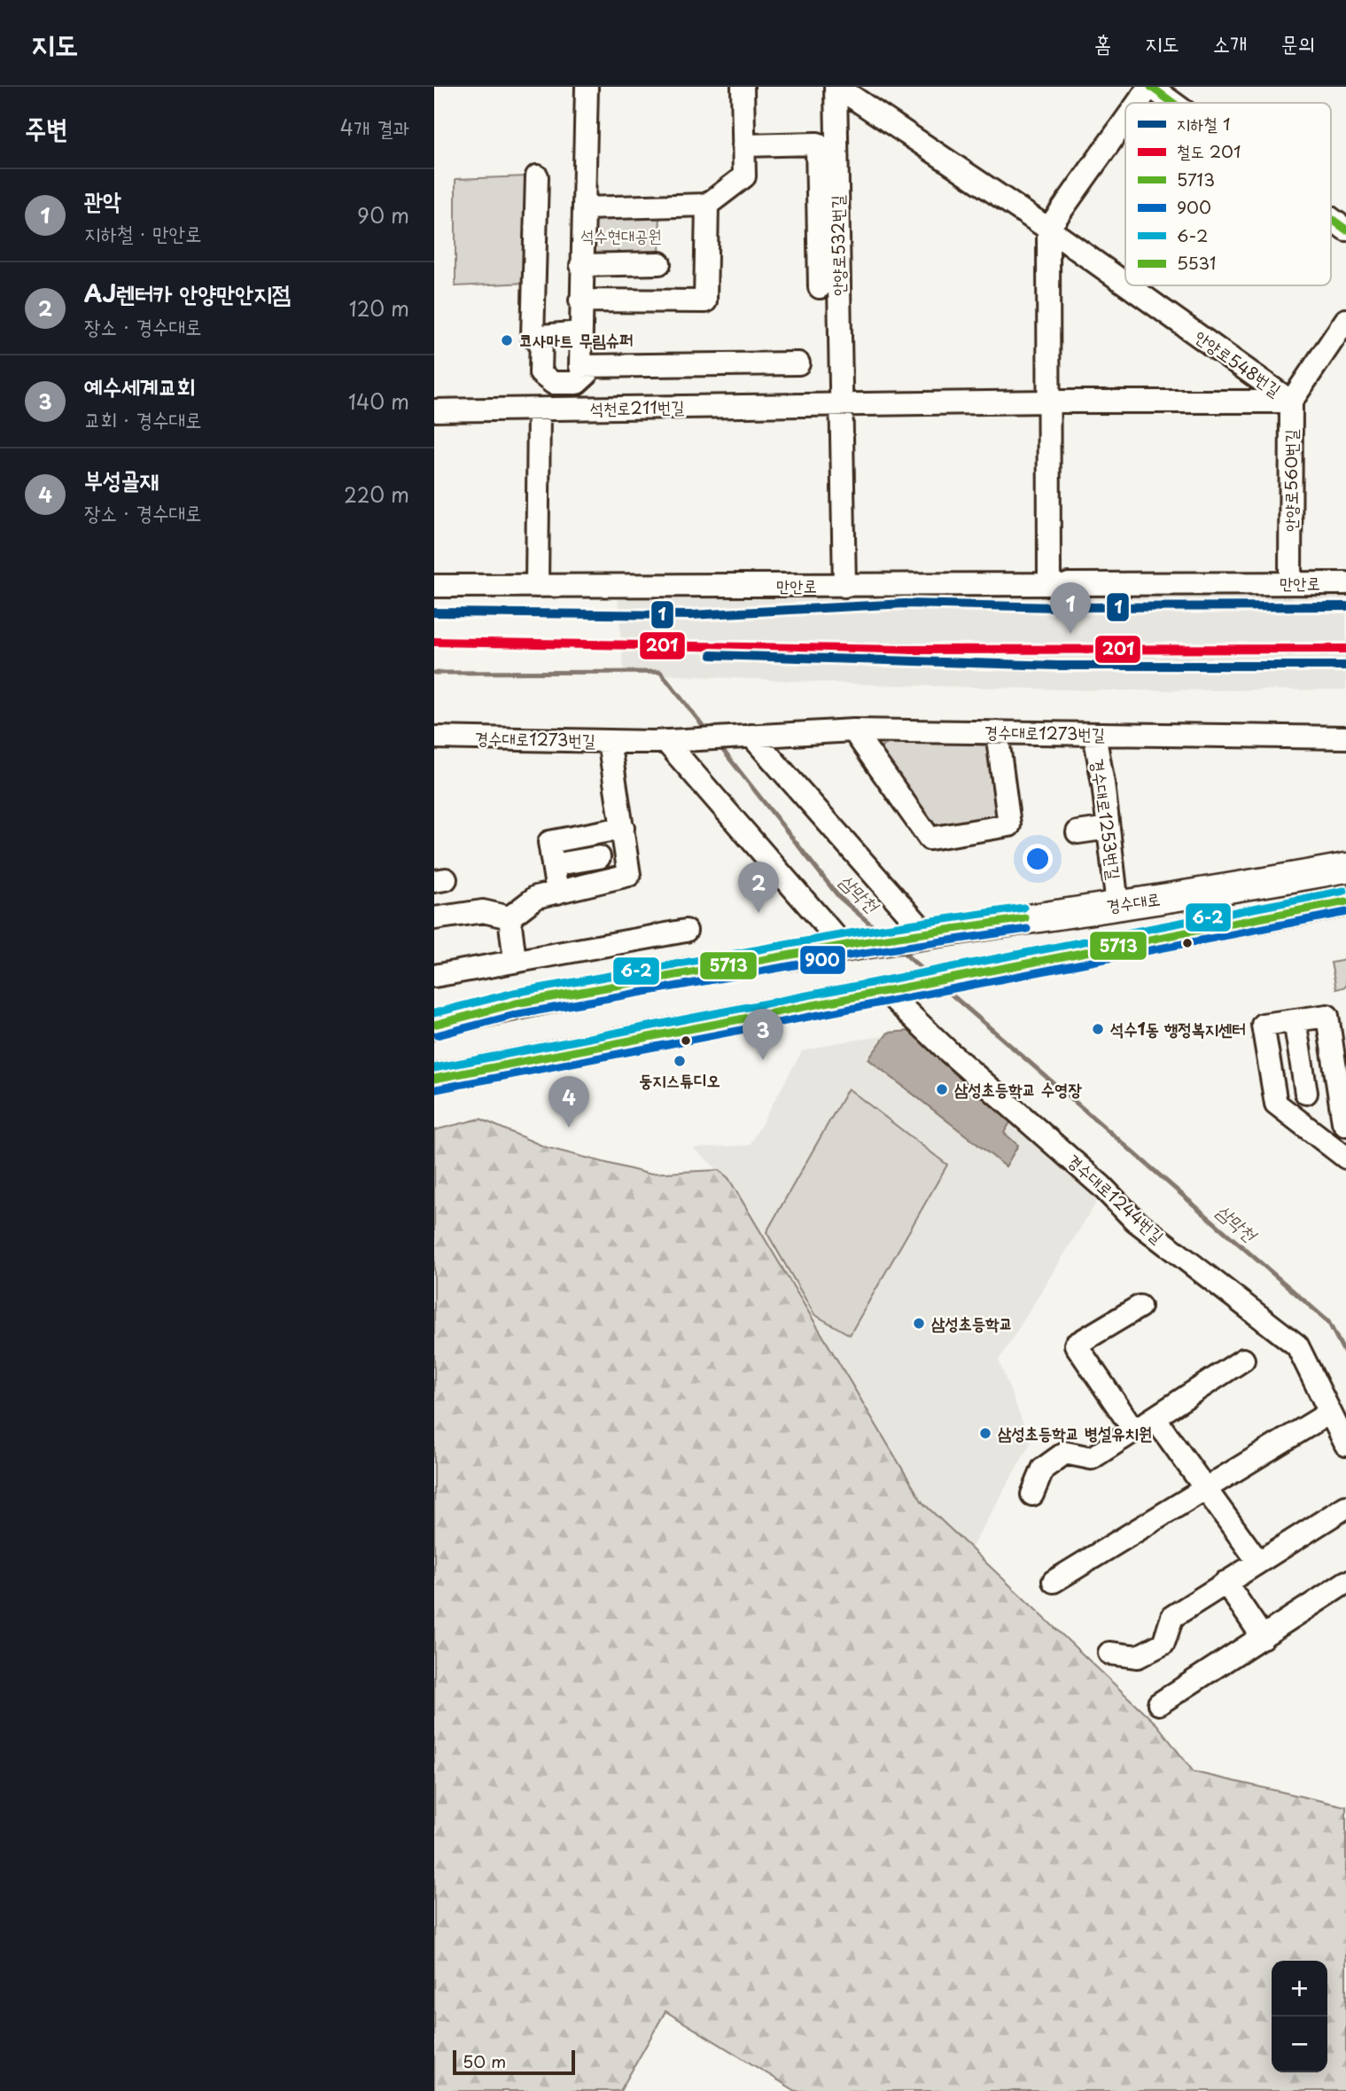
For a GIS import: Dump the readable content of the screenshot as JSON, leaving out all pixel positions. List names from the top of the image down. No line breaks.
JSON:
{"streets":{"main road":["경수대로"],"street":["안양로532번길","안양로548번길","석천로211번길","안양로560번길","만안로","경수대로1273번길","경수대로1253번길","경수대로1244번길"]},"crossings":[["안양로532번길","안양로548번길"],["안양로532번길","석천로211번길"],["안양로532번길","만안로"],["안양로548번길","안양로560번길"],["안양로560번길","만안로"],["경수대로1273번길","경수대로1253번길"],["경수대로1253번길","경수대로"]],"water":["삼막천"],"parks":["석수현대공원"],"places":["코사마트 무림슈퍼","석수1동 행정복지센터","둥지스튜디오","삼성초등학교 수영장","삼성초등학교","삼성초등학교 병설유치원"],"lines":["transit line 5531","metro line 1","rail line 201","transit line 6-2","transit line 5713","transit line 900"],"legend":["지하철 1","철도 201","5713","900","6-2","5531"],"scale_bar":"50 m","page":{"header":"지도","nav":["홈","지도","소개","문의"],"heading":["주변","4개 결과"],"list":[{"mark":"1","name":"관악","note":"지하철 · 만안로","value":"90 m"},{"mark":"2","name":"AJ렌터카 안양만안지점","note":"장소 · 경수대로","value":"120 m"},{"mark":"3","name":"예수세계교회","note":"교회 · 경수대로","value":"140 m"},{"mark":"4","name":"부성골재","note":"장소 · 경수대로","value":"220 m"}],"pins":["1","2","3","4"],"map_buttons":["+","−"],"scale":"50 m"}}
